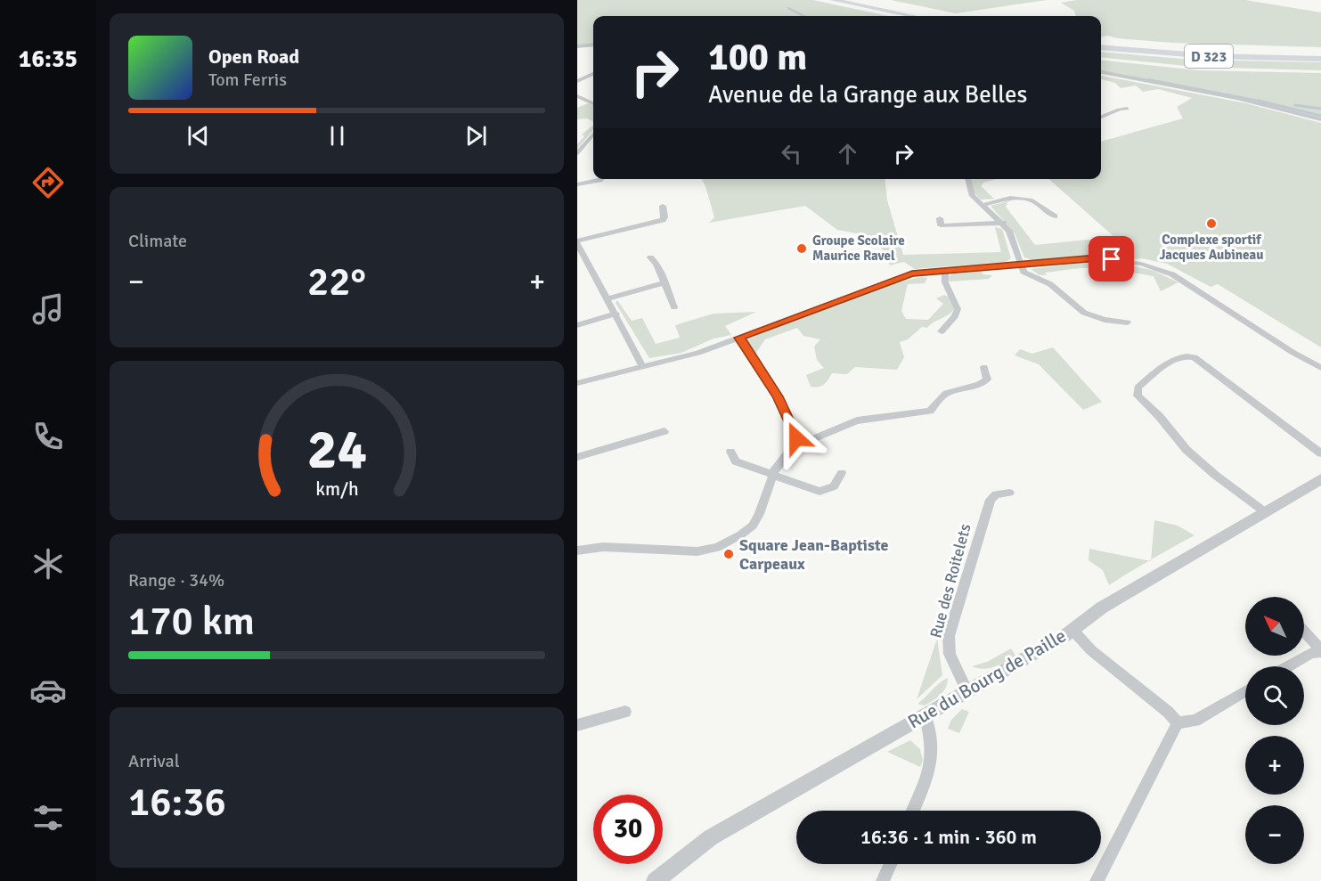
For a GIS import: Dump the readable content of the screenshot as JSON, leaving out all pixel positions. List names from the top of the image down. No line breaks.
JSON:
{"streets":{"highway":["D 323"],"street":["Rue des Roitelets","Rue du Bourg de Paille"]},"crossings":[["Rue des Roitelets","Rue du Bourg de Paille"]],"places":["Complexe sportif Jacques Aubineau","Groupe Scolaire Maurice Ravel","Square Jean-Baptiste Carpeaux"],"north":"top left","page":{"tabs":"16:35","turn":["100 m","Avenue de la Grange aux Belles"],"song":["Open Road","Tom Ferris"],"tile":["Climate",["Range · 34%","170 km"],["Arrival","16:36"]],"heat":["−","22°","+"],"map_buttons":["+","−"],"limit":"30","trip":"16:36 · 1 min · 360 m","gauge":["24","km/h"]}}
